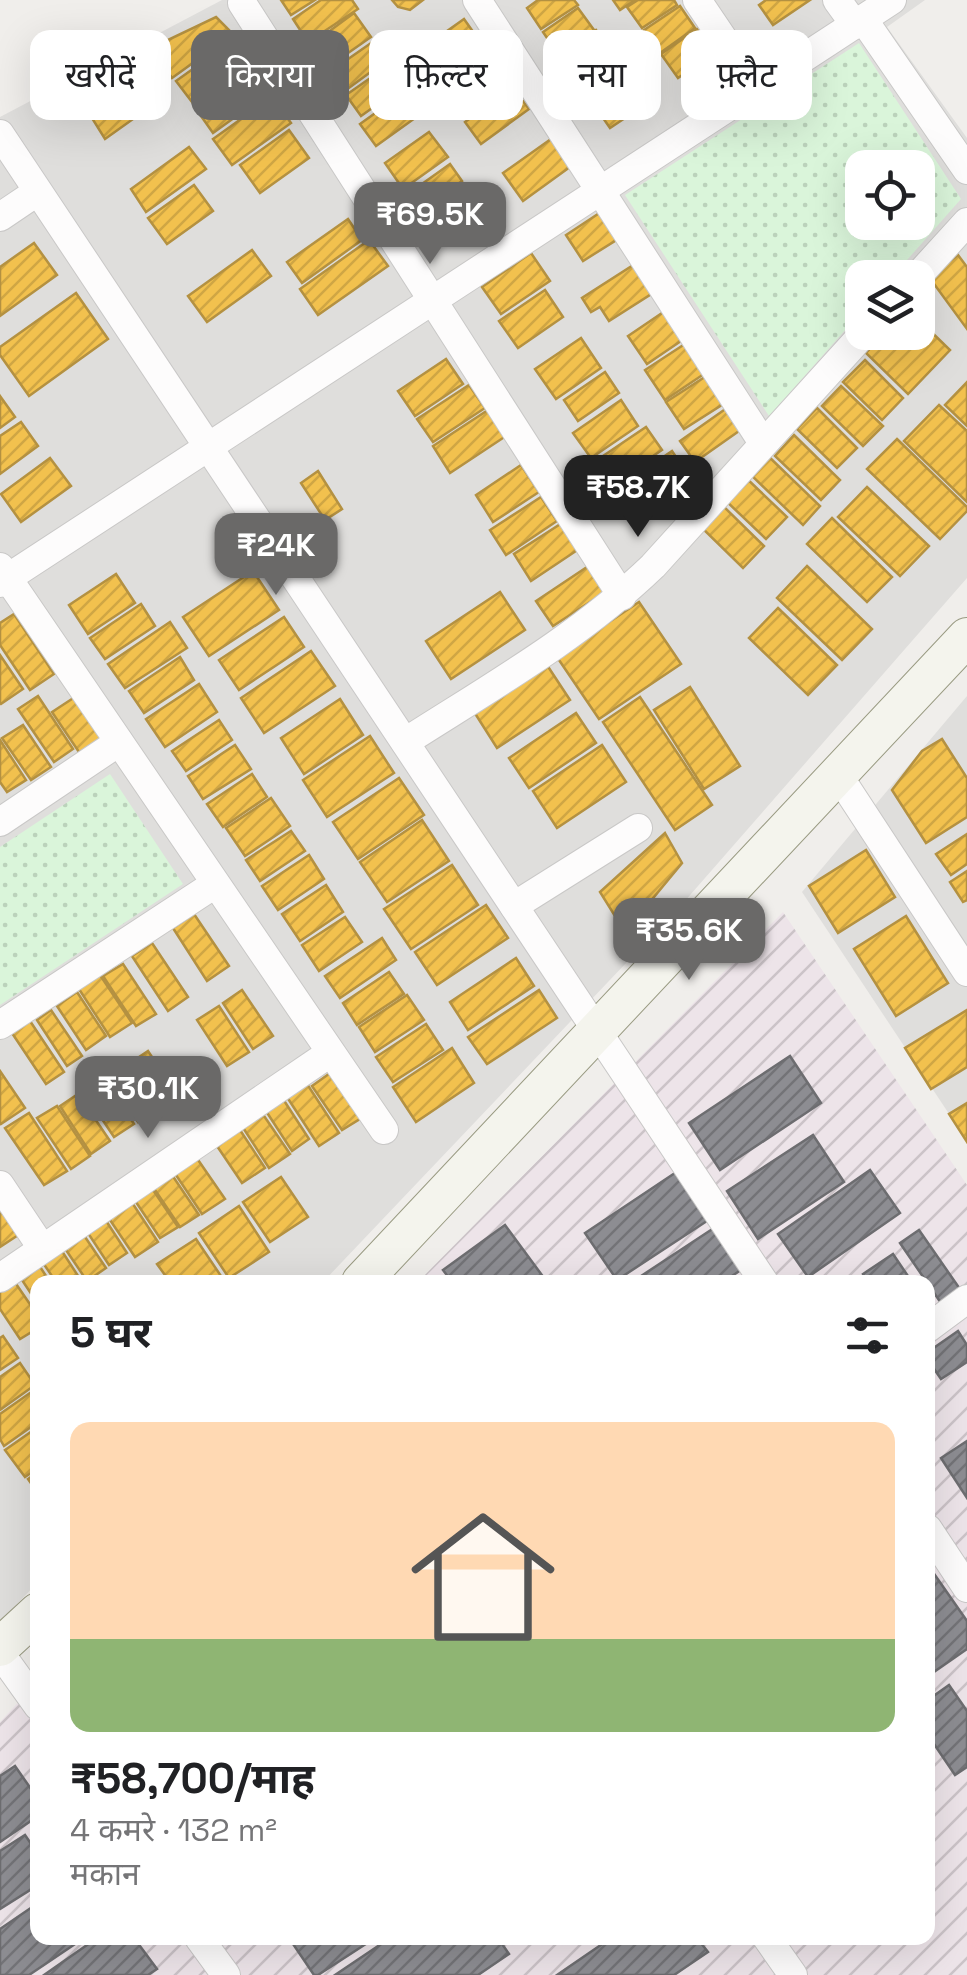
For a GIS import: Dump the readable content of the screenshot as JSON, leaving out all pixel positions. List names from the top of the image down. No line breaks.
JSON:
{"page":{"chip":["खरीदें","किराया","फ़िल्टर","नया","फ़्लैट"],"price":["₹69.5K","₹58.7K","₹24K","₹35.6K","₹30.1K"],"heading":"5 घर","list":[{"name":"₹58,700/माह","note":"4 कमरे · 132 m² · मकान"}]}}
